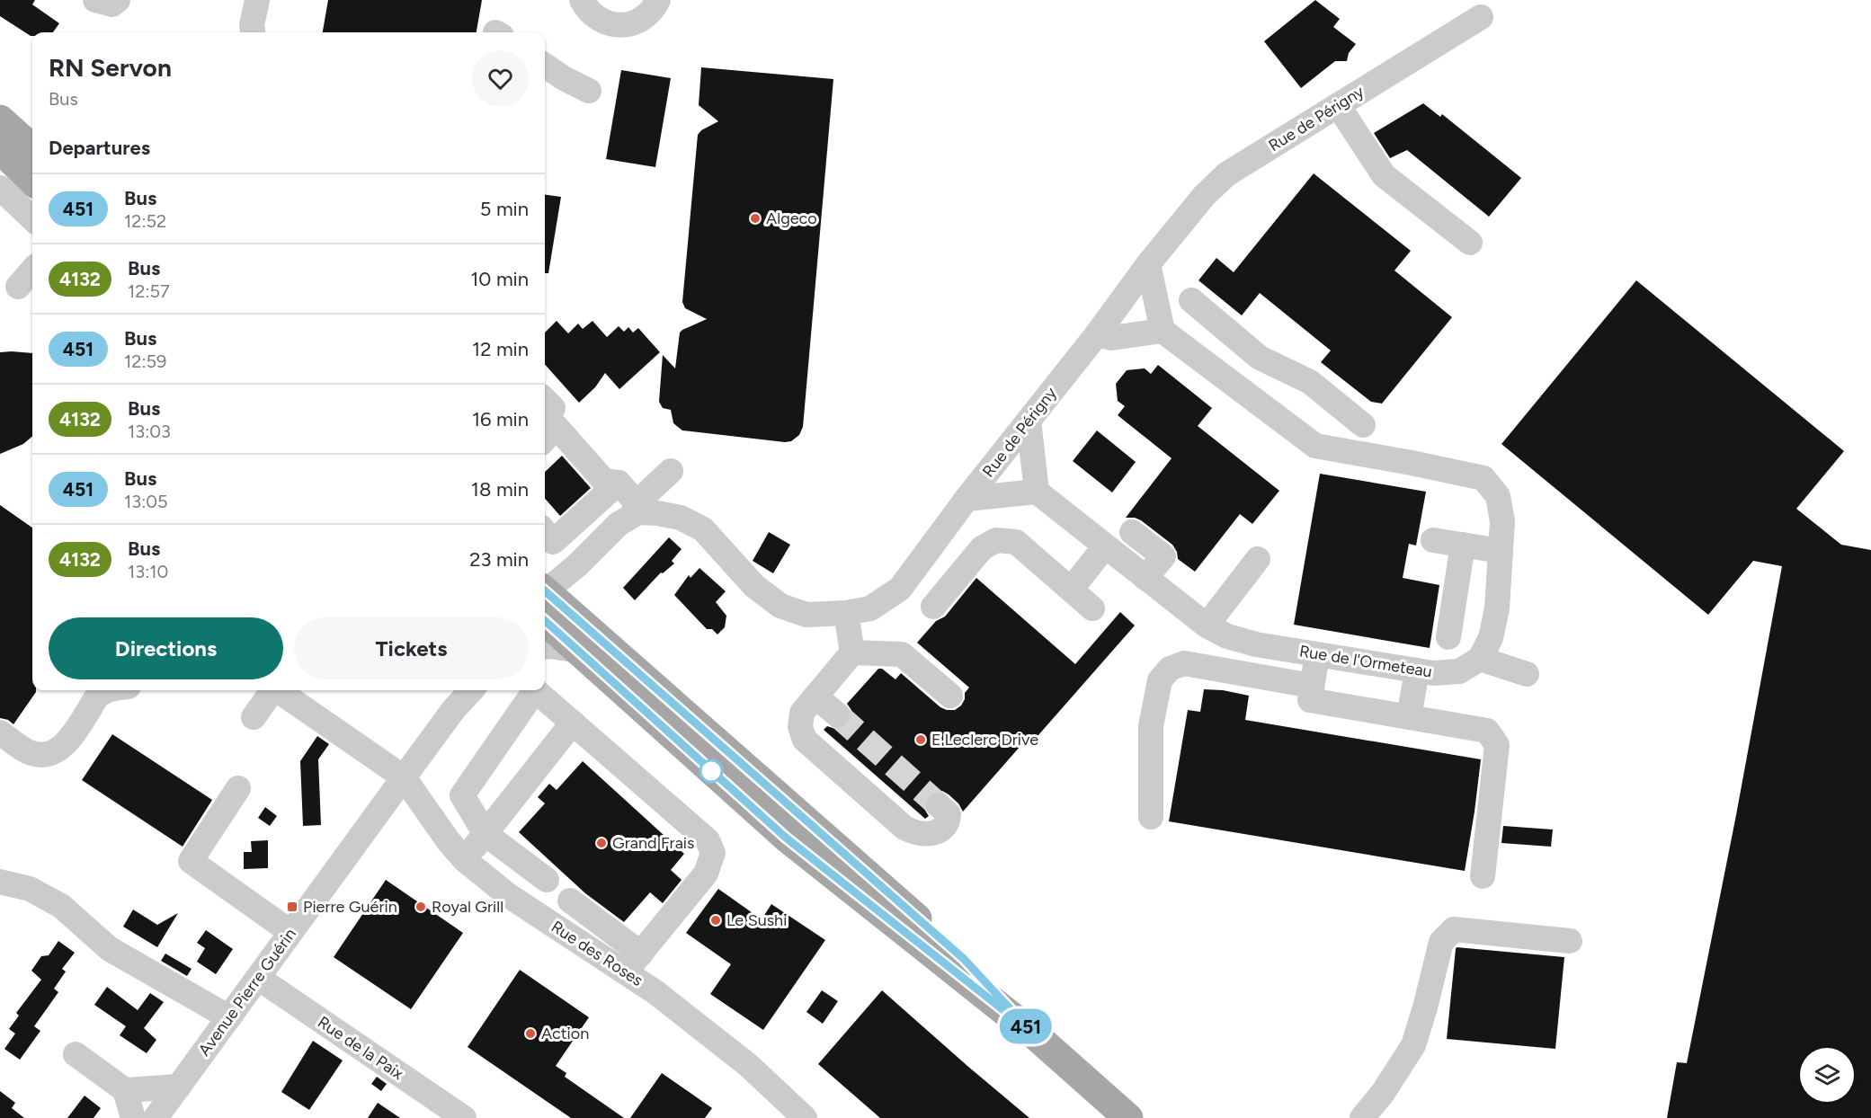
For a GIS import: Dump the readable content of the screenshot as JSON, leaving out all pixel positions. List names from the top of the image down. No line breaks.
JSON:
{"streets":{"street":["Rue de Périgny","Rue de l'Ormeteau","Rue des Roses","Avenue Pierre Guérin","Rue de la Paix"]},"crossings":[["Rue des Roses","Avenue Pierre Guérin"],["Avenue Pierre Guérin","Rue de la Paix"]],"places":{"other":["Algeco","E.Leclerc Drive","Grand Frais","Royal Grill","Le Sushi","Action"],"transit":["Pierre Guérin"]},"lines":["bus line 451"],"page":{"on_map":"451","heading":[["RN Servon","Bus"],"Departures"],"list":[{"mark":"451","name":"Bus","note":"12:52","value":"5 min"},{"mark":"4132","name":"Bus","note":"12:57","value":"10 min"},{"mark":"451","name":"Bus","note":"12:59","value":"12 min"},{"mark":"4132","name":"Bus","note":"13:03","value":"16 min"},{"mark":"451","name":"Bus","note":"13:05","value":"18 min"},{"mark":"4132","name":"Bus","note":"13:10","value":"23 min"}],"buttons":["Directions","Tickets"]}}
